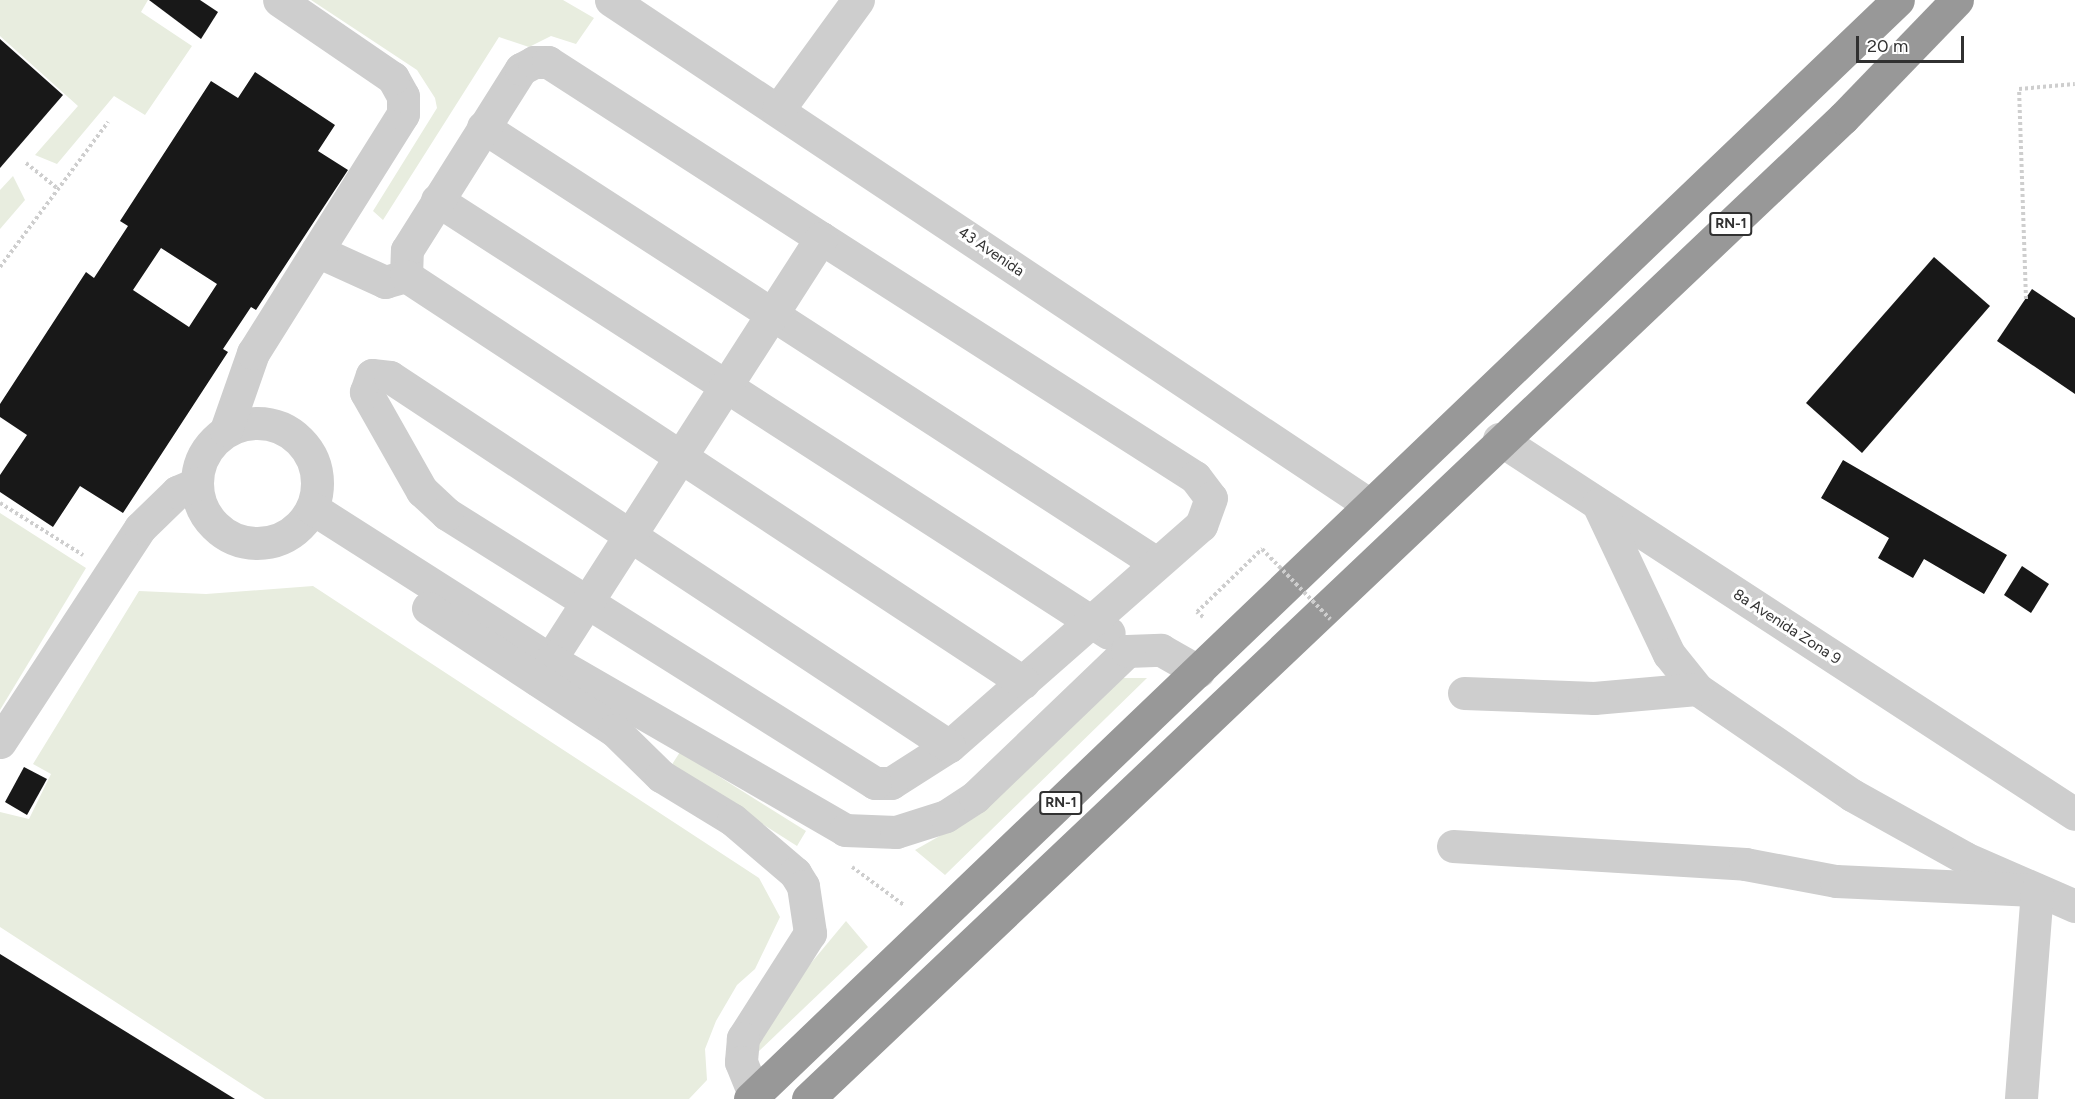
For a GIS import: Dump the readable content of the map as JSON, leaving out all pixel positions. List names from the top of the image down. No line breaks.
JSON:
{"streets":{"highway":["RN-1"],"street":["43 Avenida","8a Avenida Zona 9"]},"crossings":[["RN-1","43 Avenida"],["RN-1","8a Avenida Zona 9"]],"scale_bar":"20 m"}
